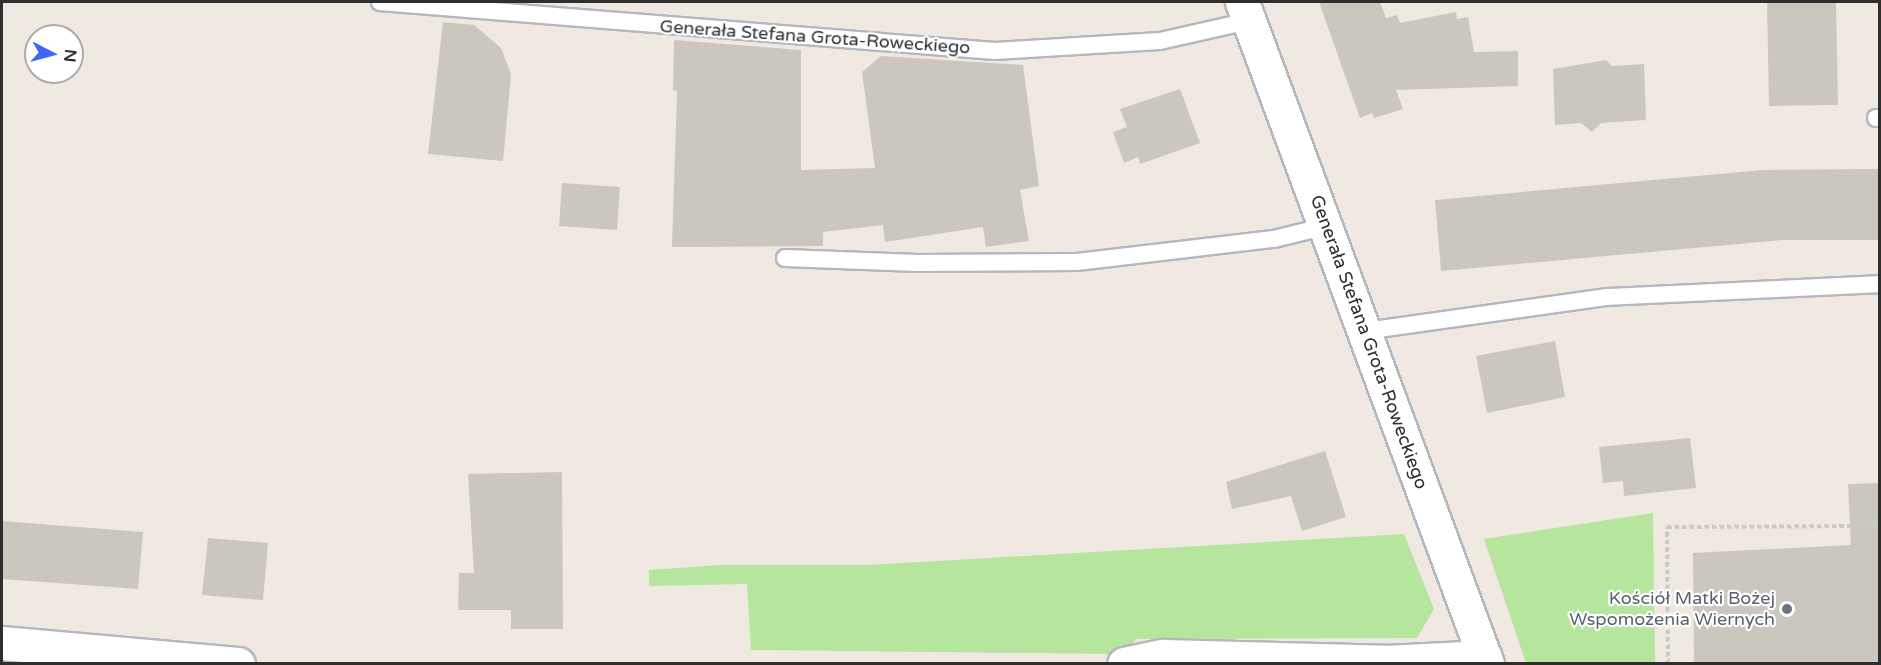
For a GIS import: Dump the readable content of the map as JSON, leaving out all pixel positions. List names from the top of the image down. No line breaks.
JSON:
{"streets":{"street":["Generała Stefana Grota-Roweckiego"]},"places":["Kościół Matki Bożej Wspomożenia Wiernych"],"north":"right"}
